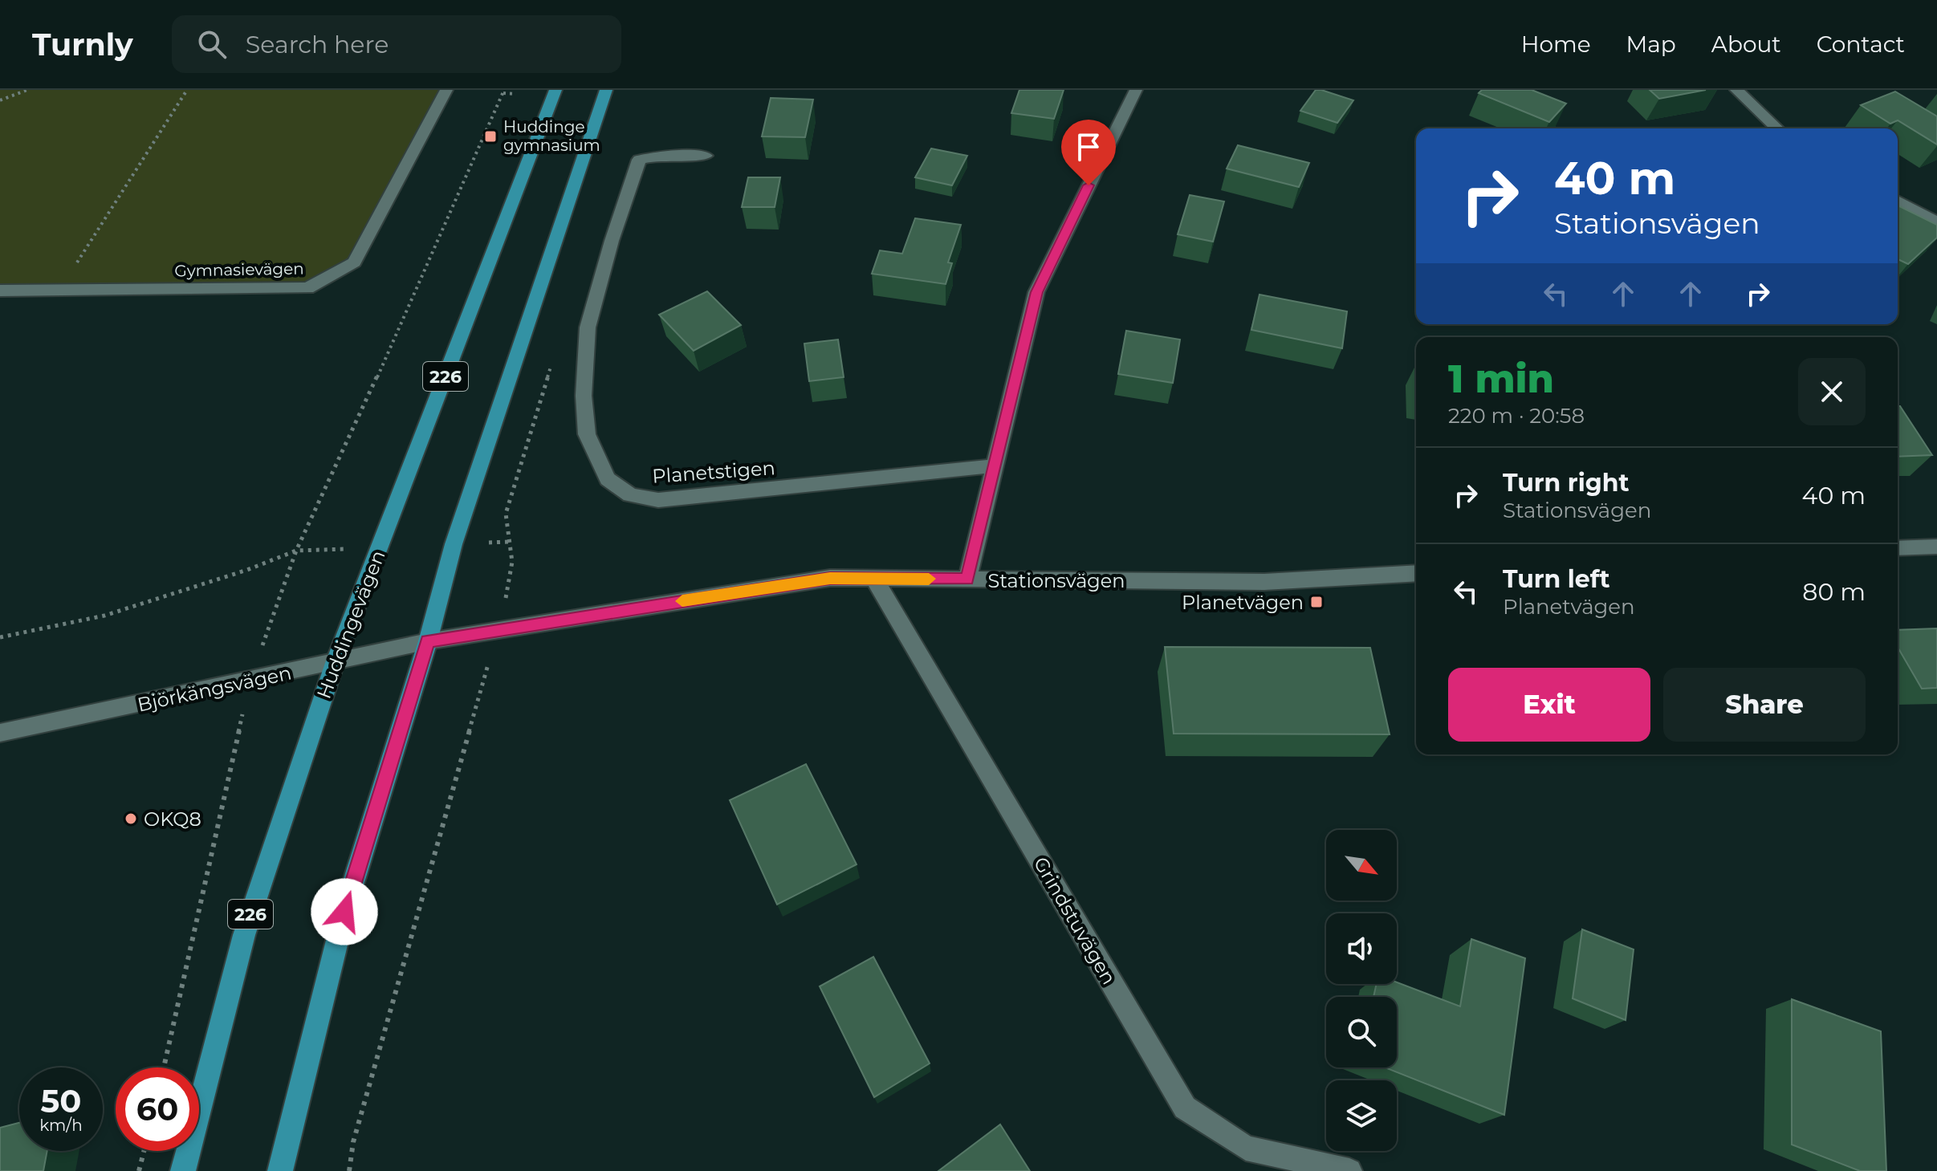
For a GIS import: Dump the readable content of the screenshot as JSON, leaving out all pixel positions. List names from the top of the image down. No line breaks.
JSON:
{"streets":{"main road":["226","Huddingevägen"],"street":["Gymnasievägen","Planetstigen","Stationsvägen","Björkängsvägen","Grindstuvägen"]},"crossings":[["Stationsvägen","Björkängsvägen"],["Stationsvägen","Grindstuvägen"],["Huddingevägen","Björkängsvägen"]],"places":{"transit":["Huddinge gymnasium","Planetvägen"],"other":["OKQ8"]},"north":"bottom right","page":{"header":"Turnly","search":"Search here","nav":["Home","Map","About","Contact"],"turn":["40 m","Stationsvägen"],"heading":["1 min","220 m · 20:58"],"list":[{"name":"Turn right","note":"Stationsvägen","value":"40 m"},{"name":"Turn left","note":"Planetvägen","value":"80 m"}],"buttons":["Exit","Share"],"speed":"50 km/h","limit":"60"}}
